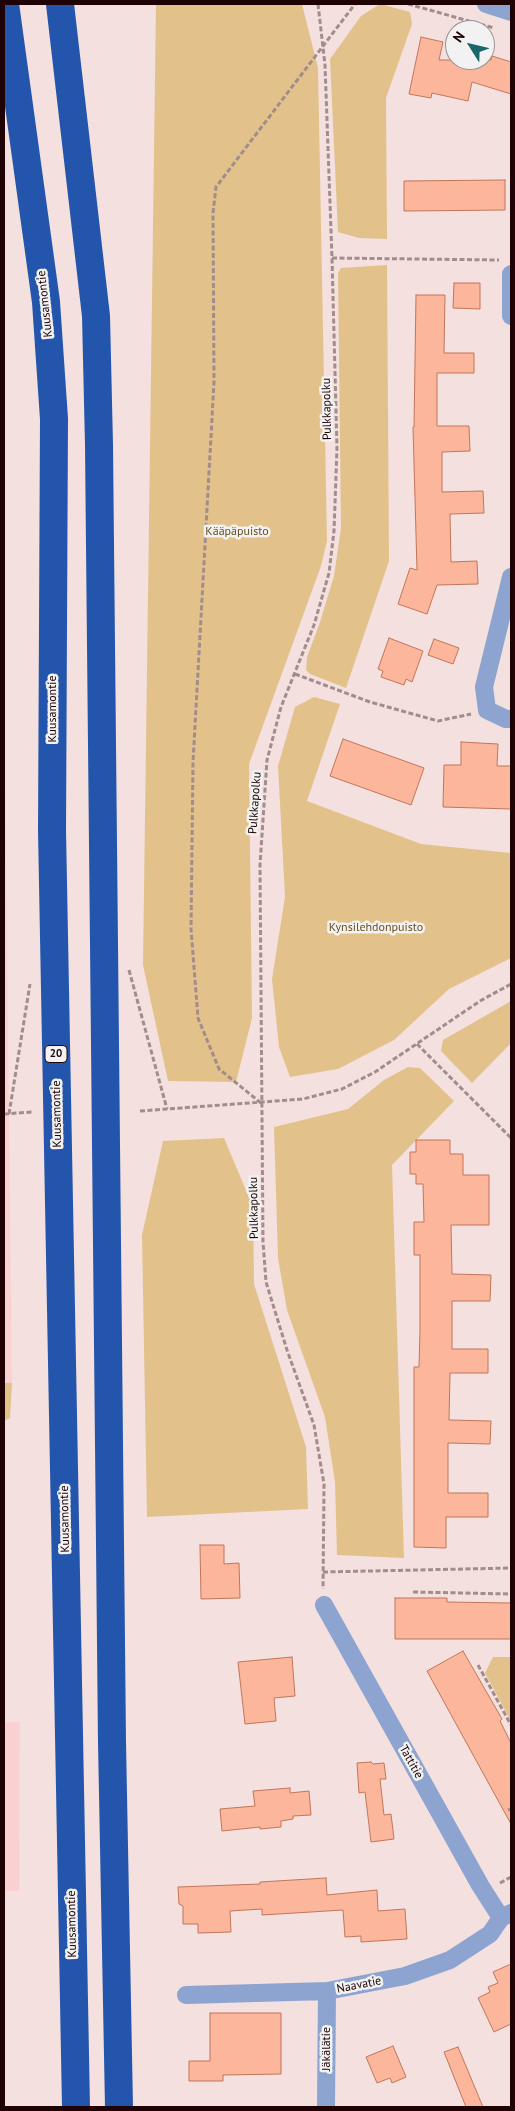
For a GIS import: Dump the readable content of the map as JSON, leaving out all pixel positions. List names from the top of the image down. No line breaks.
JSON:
{"streets":{"highway":["Kuusamontie","20"],"street":["Tattitie","Naavatie","Jäkälätie"],"path":["Pulkkapolku"]},"crossings":[["Pulkkapolku","Tattitie"],["Tattitie","Naavatie"],["Naavatie","Jäkälätie"]],"parks":["Kääpäpuisto","Kynsilehdonpuisto"],"north":"top left"}
